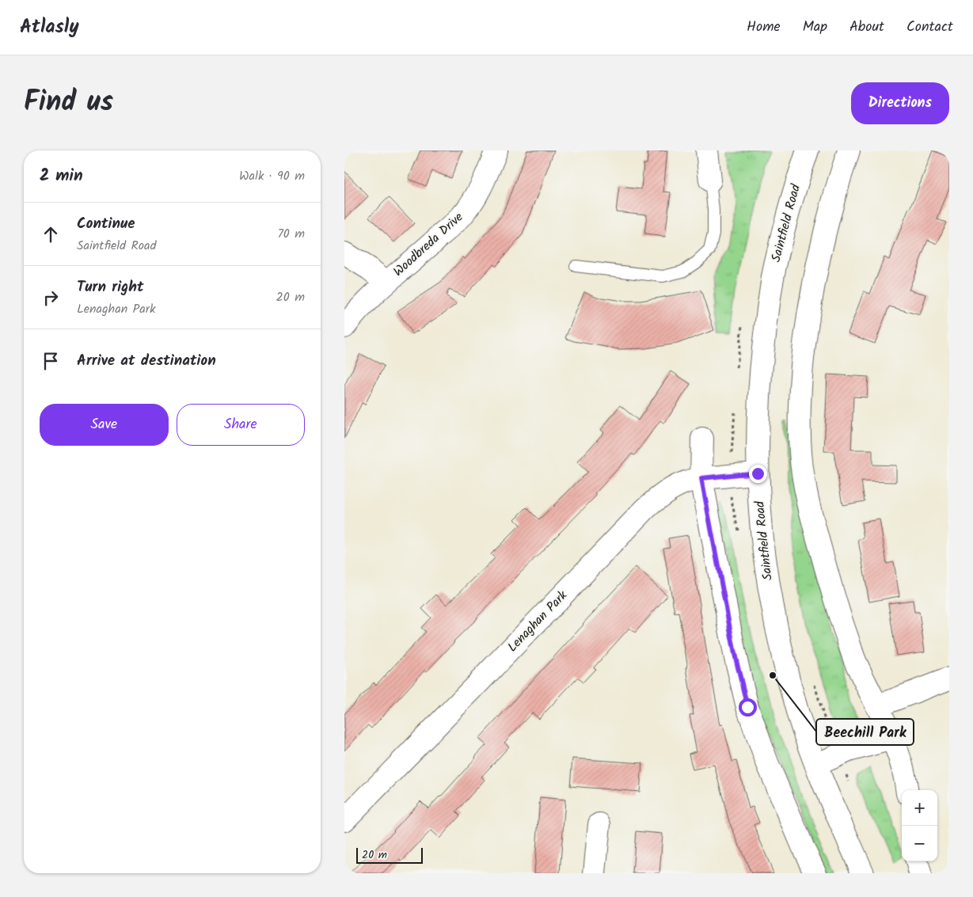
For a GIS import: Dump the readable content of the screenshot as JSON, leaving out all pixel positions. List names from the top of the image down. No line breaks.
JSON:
{"streets":{"main road":["Saintfield Road","Woodbreda Drive","Lenaghan Park"]},"crossings":[["Saintfield Road","Lenaghan Park"]],"places":["Beechill Park"],"scale_bar":"20 m","page":{"header":"Atlasly","nav":["Home","Map","About","Contact"],"title":"Find us","buttons":["Directions",["Save","Share"]],"heading":["2 min","Walk · 90 m"],"list":[["Continue","Saintfield Road","70 m"],["Turn right","Lenaghan Park","20 m"],"Arrive at destination"],"map_buttons":["+","−"],"scale":"20 m"}}
